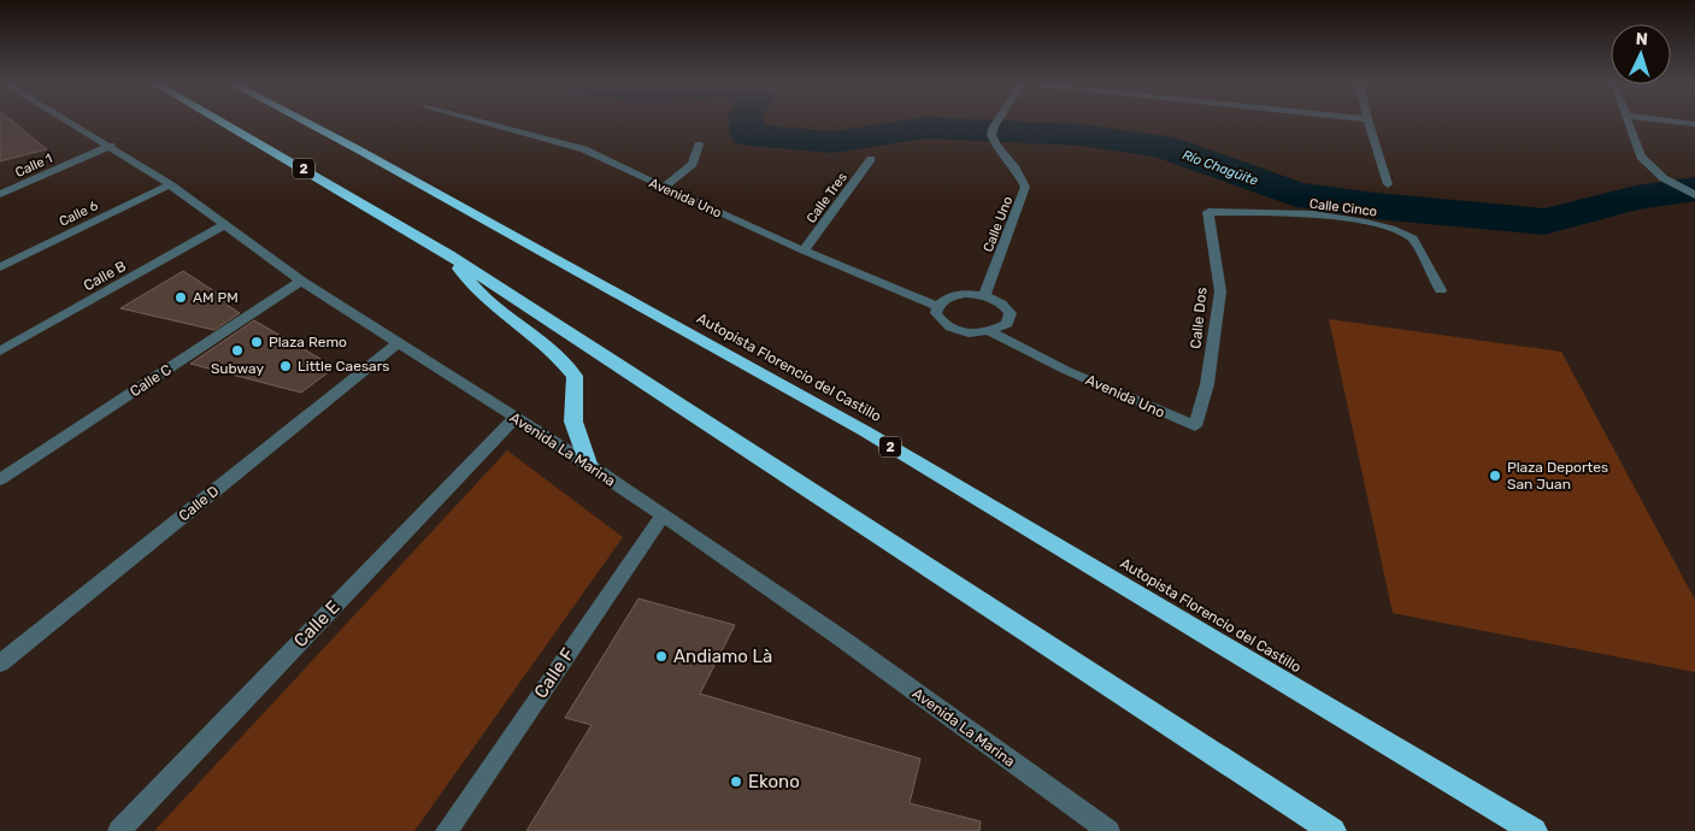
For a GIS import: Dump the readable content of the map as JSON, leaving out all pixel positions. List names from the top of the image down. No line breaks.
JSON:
{"streets":{"highway":["2","Autopista Florencio del Castillo"],"street":["Calle 1","Avenida Uno","Calle Tres","Calle Cinco","Calle 6","Calle Uno","Calle B","Calle Dos","Calle C","Avenida La Marina","Calle D","Calle E","Calle F"]},"crossings":[["Calle 1","Avenida La Marina"],["Avenida Uno","Calle Tres"],["Avenida Uno","Calle Dos"],["Calle Cinco","Calle Dos"],["Calle 6","Avenida La Marina"],["Calle B","Avenida La Marina"],["Calle C","Avenida La Marina"],["Avenida La Marina","Calle D"],["Avenida La Marina","Calle E"],["Avenida La Marina","Calle F"]],"water":["Río Chagüite"],"places":["AM PM","Plaza Remo","Subway","Little Caesars","Plaza Deportes San Juan","Andiamo Là","Ekono"],"north":"top"}
